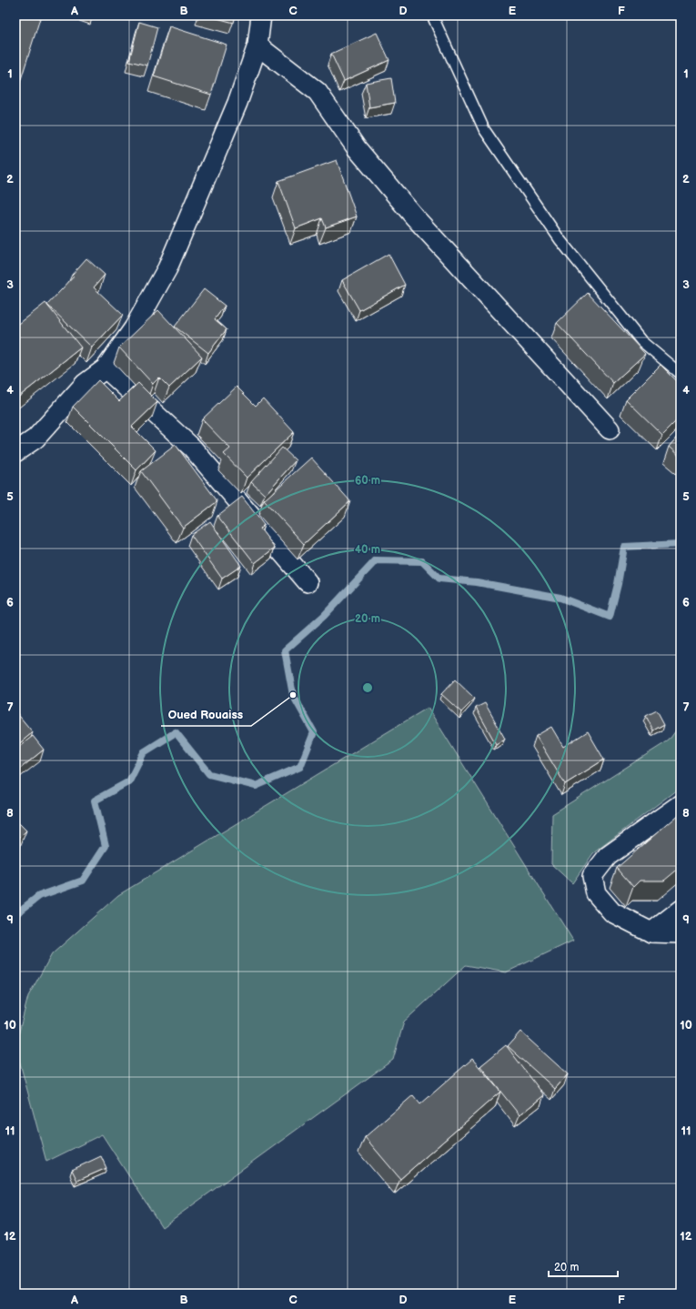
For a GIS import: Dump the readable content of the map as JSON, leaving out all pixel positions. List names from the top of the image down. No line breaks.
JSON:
{"places":["Oued Rouaiss"],"scale_bar":"20 m","grid":{"columns":["A","B","C","D","E","F"],"rows":["1","2","3","4","5","6","7","8","9","10","11","12"]},"rings":["60 m","40 m","20 m"]}
